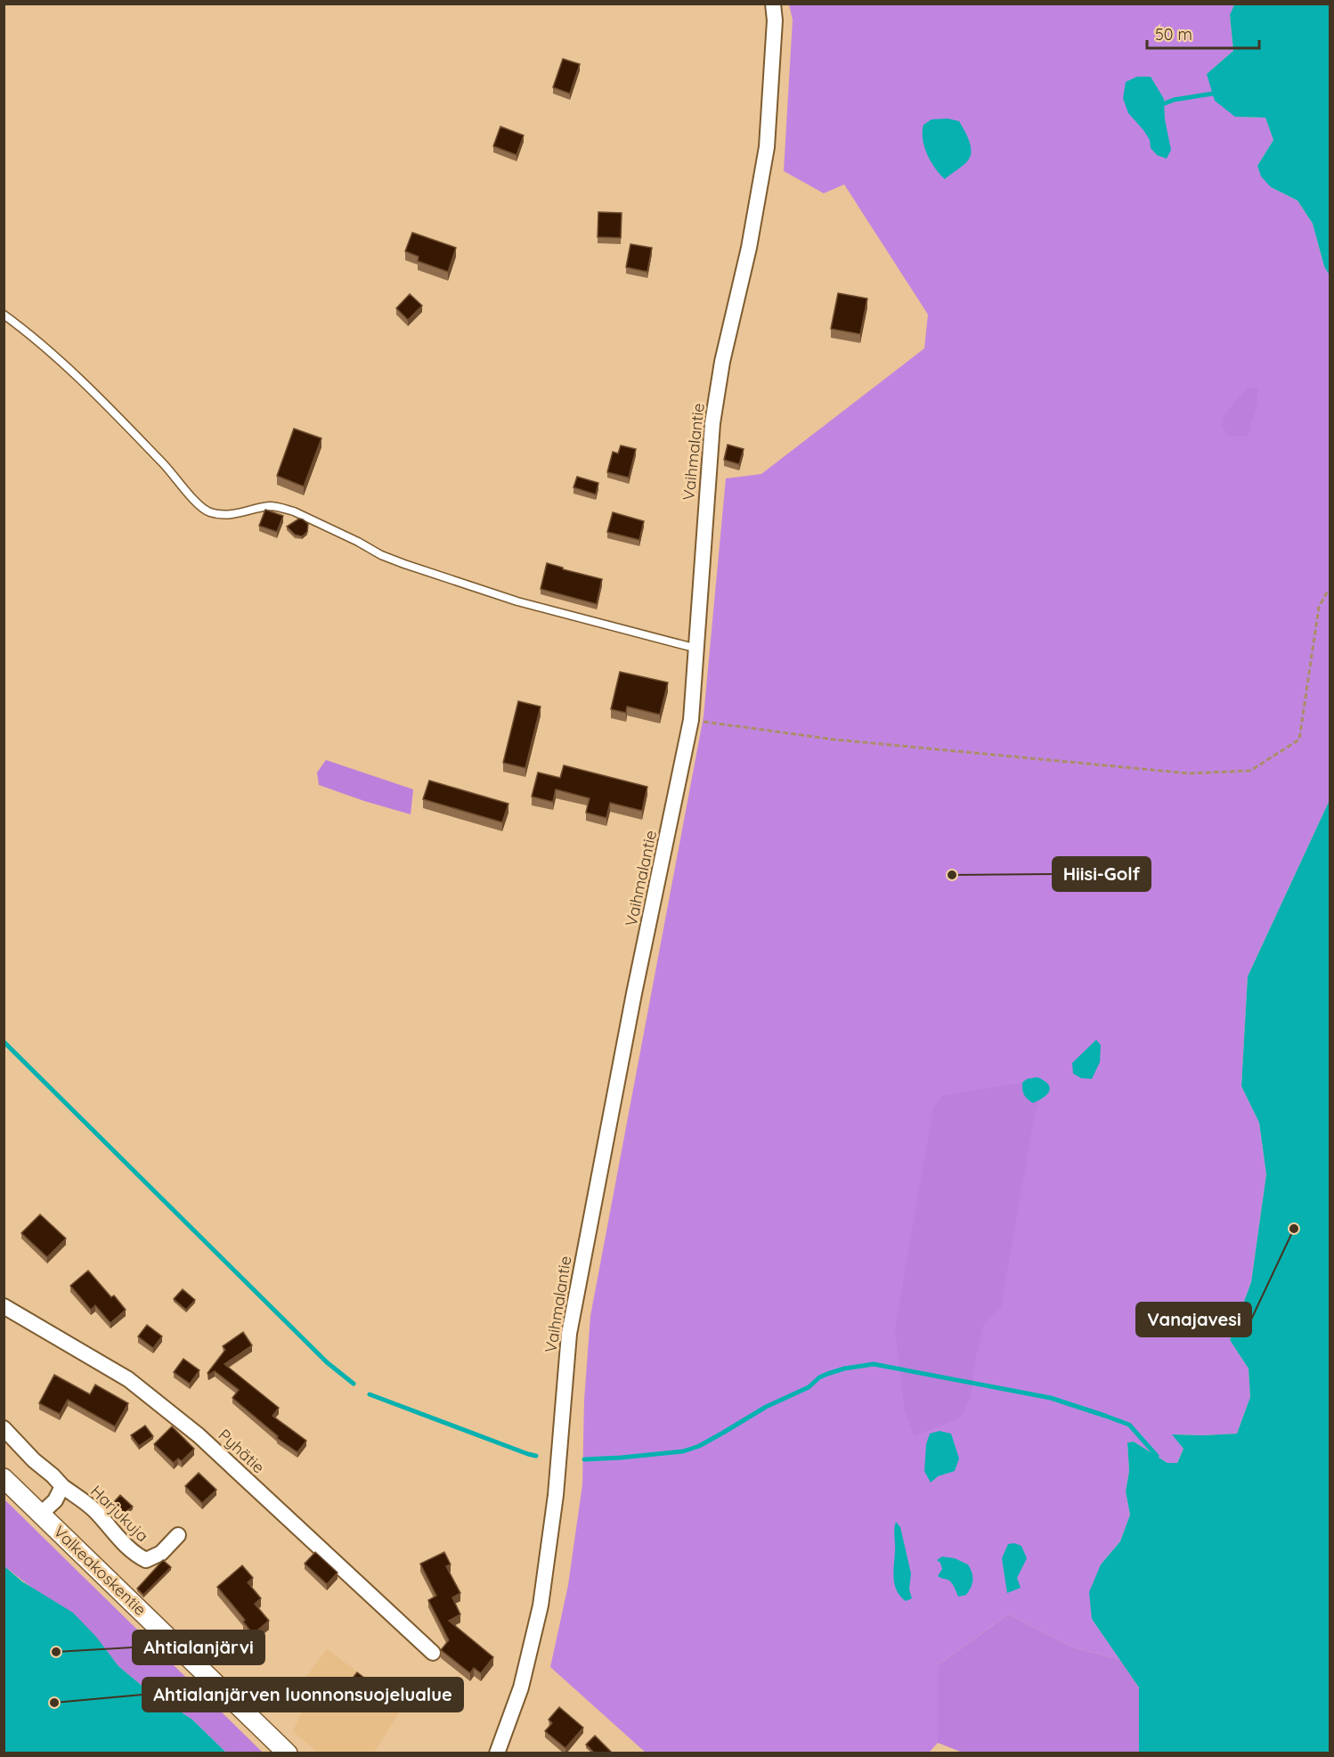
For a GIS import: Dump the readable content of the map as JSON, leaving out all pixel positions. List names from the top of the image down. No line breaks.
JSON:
{"streets":{"street":["Vaihmalantie","Pyhätie","Harjukuja","Valkeakoskentie"]},"places":["Hiisi-Golf","Vanajavesi","Ahtialanjärvi","Ahtialanjärven luonnonsuojelualue"],"scale_bar":"50 m"}
